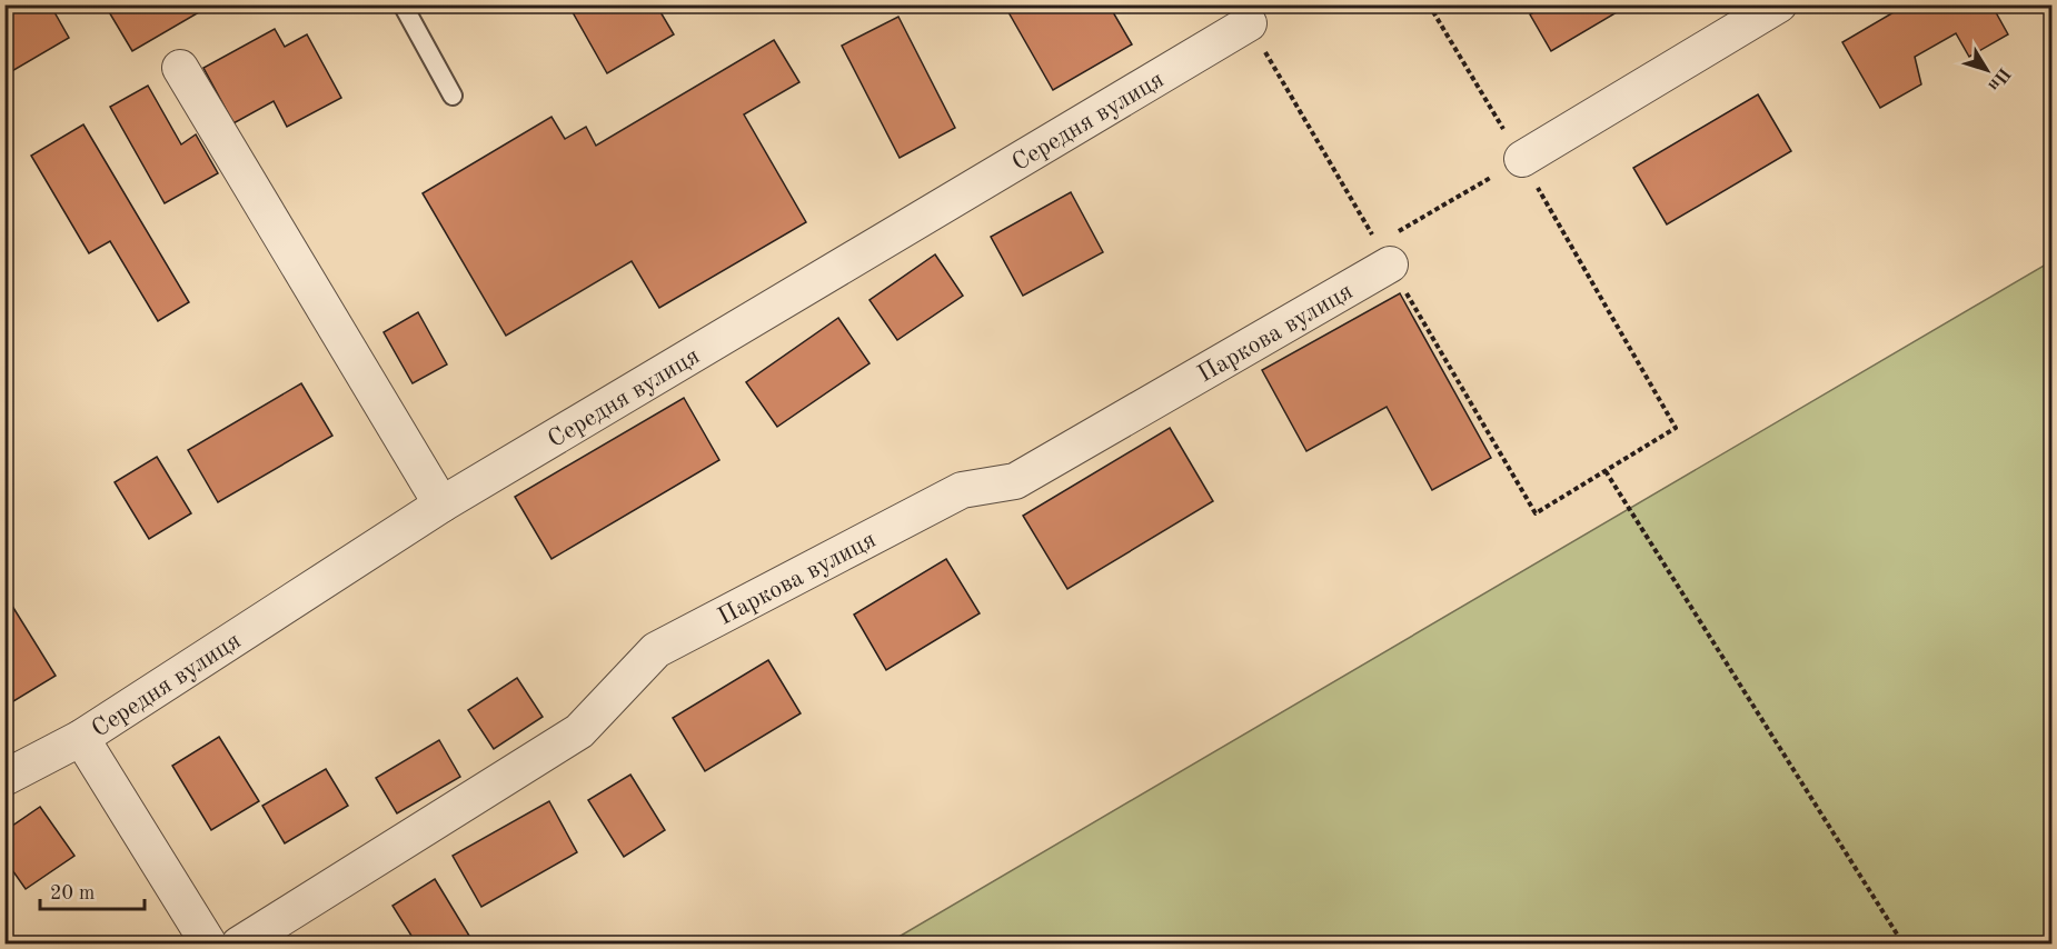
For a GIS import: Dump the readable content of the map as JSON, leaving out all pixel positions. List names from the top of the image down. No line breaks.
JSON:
{"streets":{"street":["Середня вулиця","Паркова вулиця"]},"scale_bar":"20 m","north":"bottom right"}
